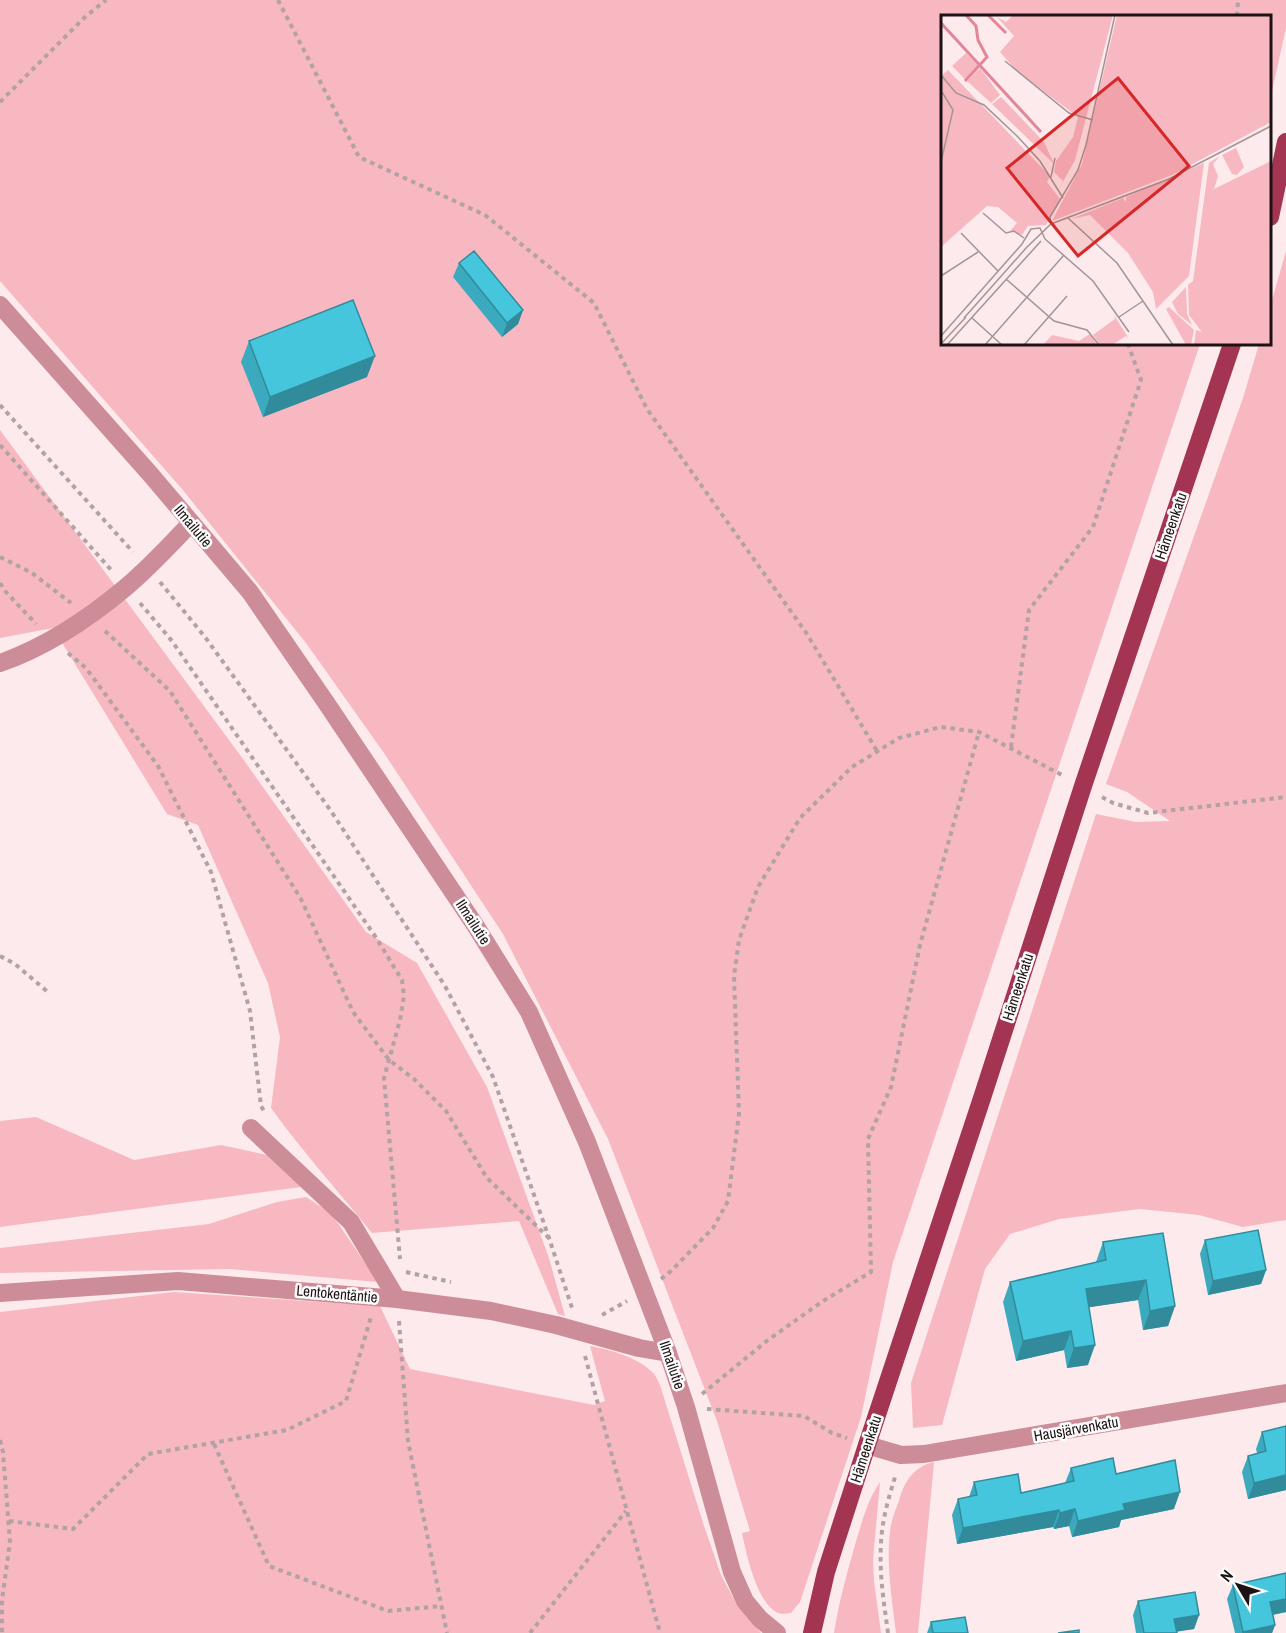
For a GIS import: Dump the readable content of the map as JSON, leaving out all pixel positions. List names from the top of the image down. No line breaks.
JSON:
{"streets":{"main road":["Hämeenkatu"],"street":["Ilmailutie","Lentokentäntie","Hausjärvenkatu"]},"crossings":[["Ilmailutie","Lentokentäntie"],["Hämeenkatu","Hausjärvenkatu"]],"north":"top left"}
